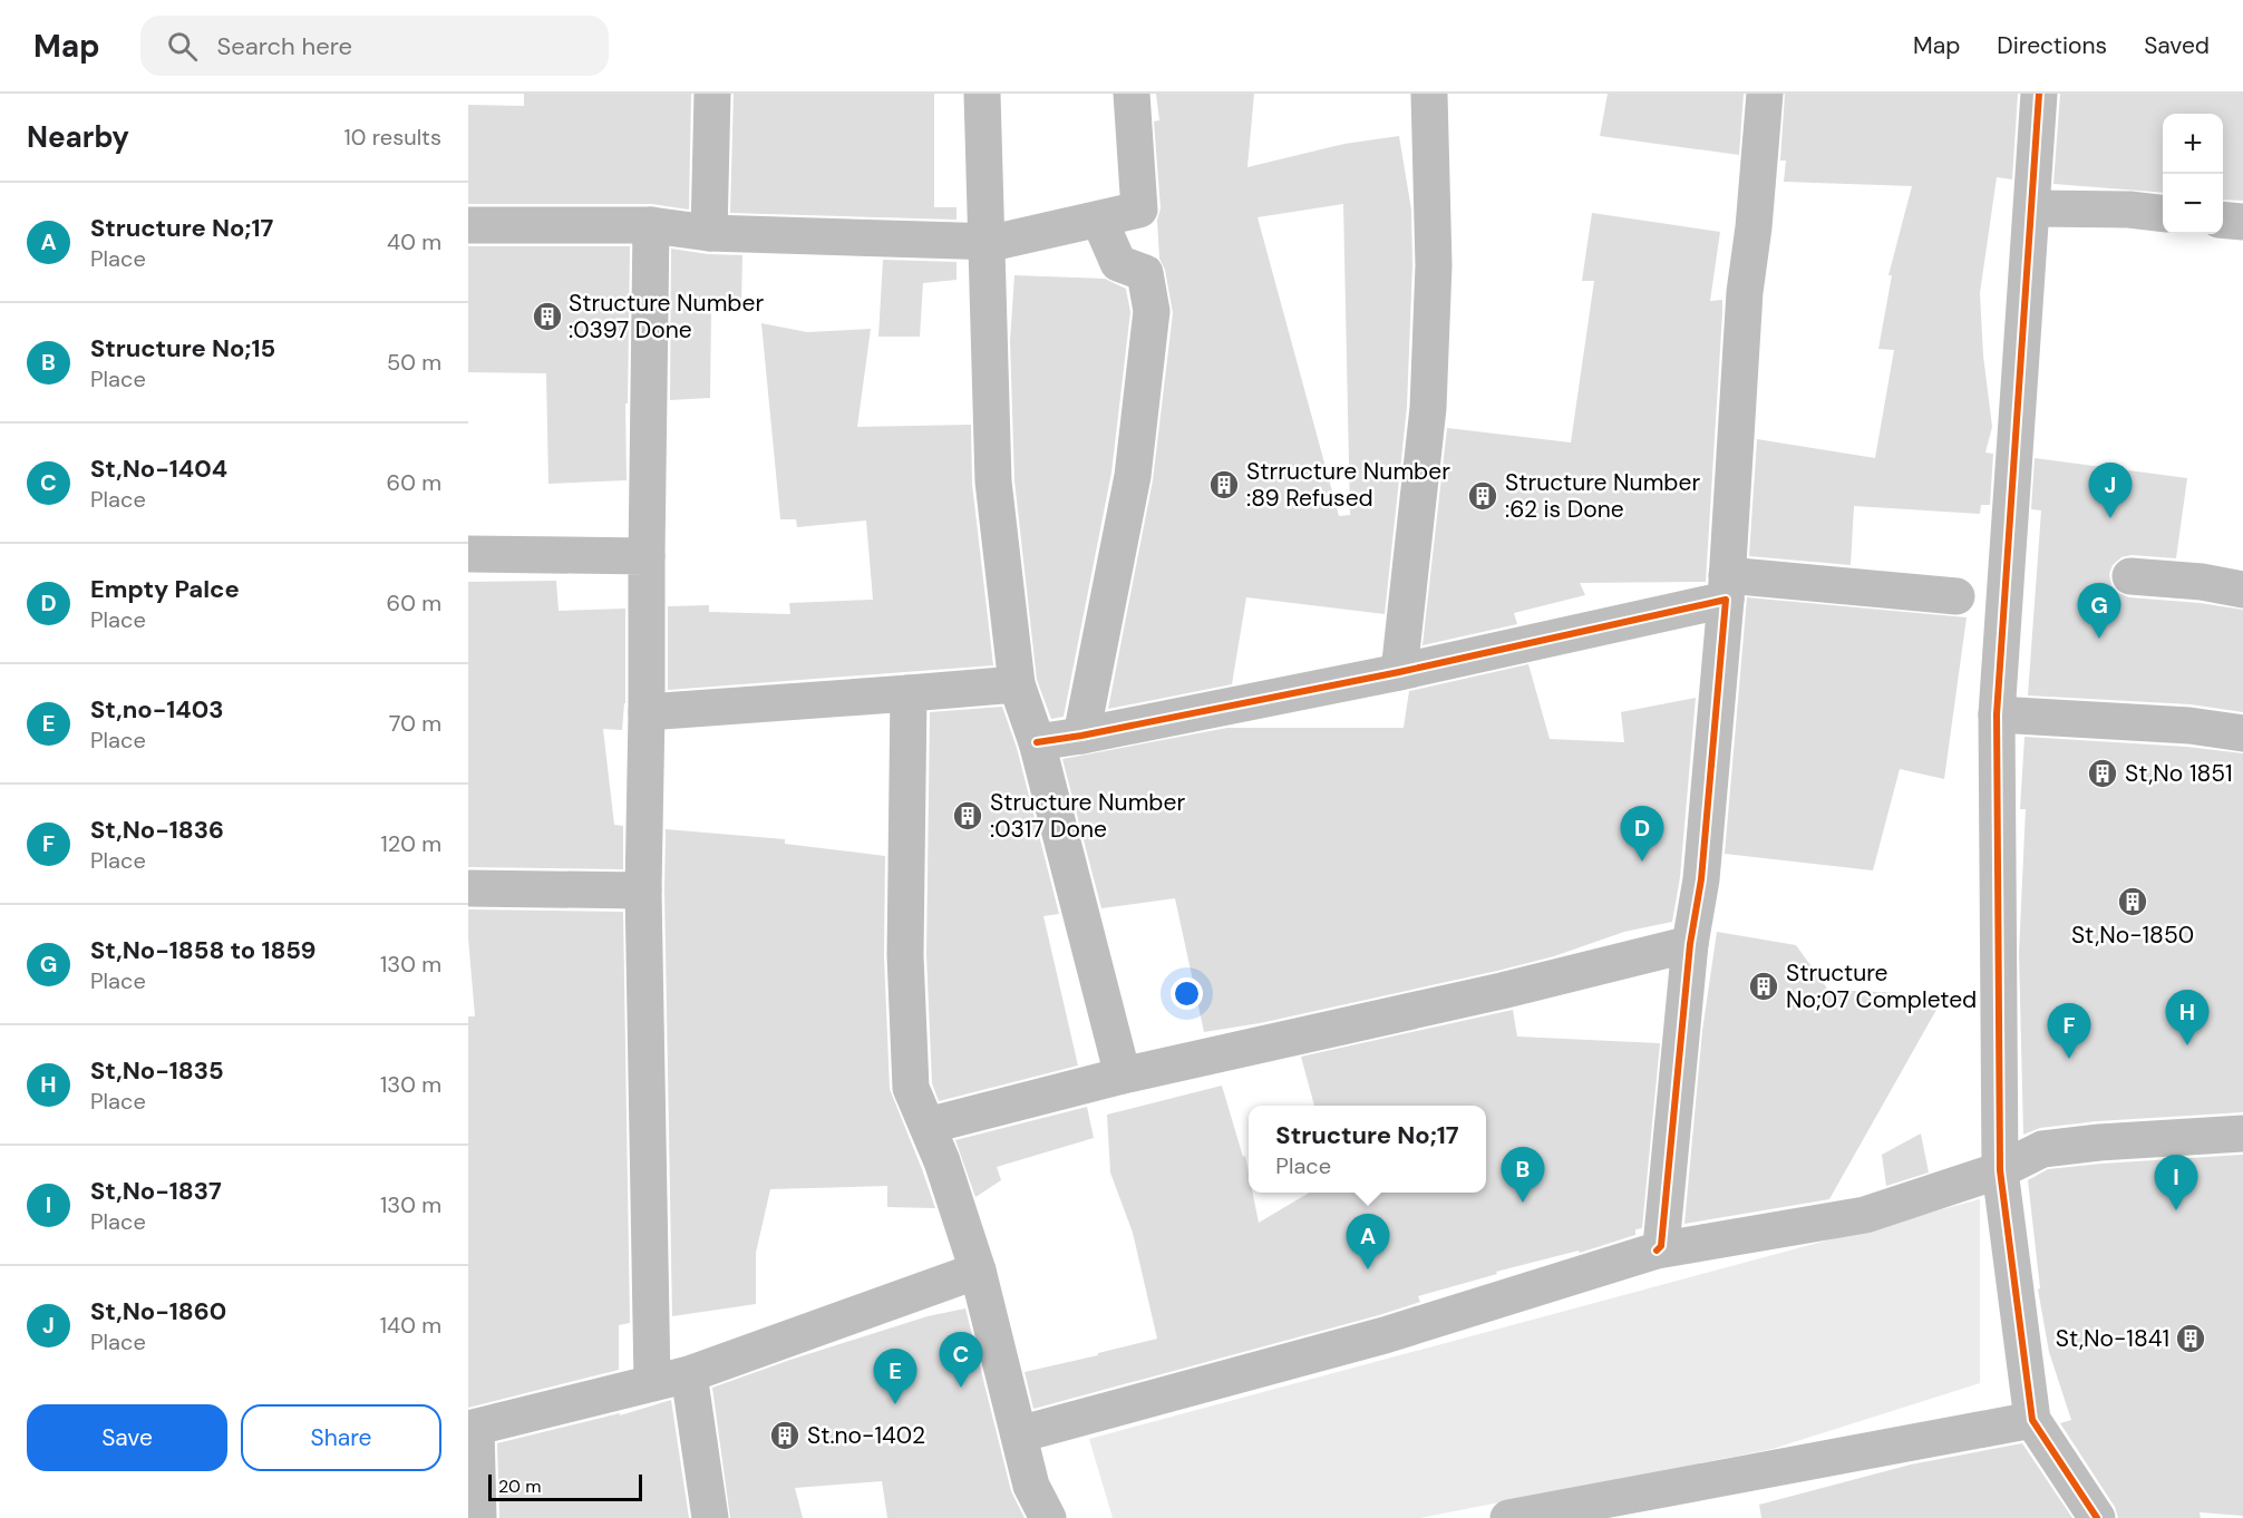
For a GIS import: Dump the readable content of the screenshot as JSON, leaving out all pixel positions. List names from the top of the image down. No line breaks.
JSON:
{"places":{"building":["Structure Number :0397 Done","Strructure Number :89 Refused","Structure Number :62 is Done","St,No 1851","Structure Number :0317 Done","St,No-1850","Structure No;07 Completed","St,No-1841","St.no-1402"]},"scale_bar":"20 m","page":{"header":"Map","search":"Search here","nav":["Map","Directions","Saved"],"heading":["Nearby","10 results"],"map_buttons":["+","−"],"list":[{"mark":"A","name":"Structure No;17","note":"Place","value":"40 m"},{"mark":"B","name":"Structure No;15","note":"Place","value":"50 m"},{"mark":"C","name":"St,No-1404","note":"Place","value":"60 m"},{"mark":"D","name":"Empty Palce","note":"Place","value":"60 m"},{"mark":"E","name":"St,no-1403","note":"Place","value":"70 m"},{"mark":"F","name":"St,No-1836","note":"Place","value":"120 m"},{"mark":"G","name":"St,No-1858 to 1859","note":"Place","value":"130 m"},{"mark":"H","name":"St,No-1835","note":"Place","value":"130 m"},{"mark":"I","name":"St,No-1837","note":"Place","value":"130 m"},{"mark":"J","name":"St,No-1860","note":"Place","value":"140 m"}],"pins":["J","G","D","H","F","B","I","A","C","E"],"popup":["Structure No;17","Place"],"buttons":["Save","Share"],"scale":"20 m"}}
